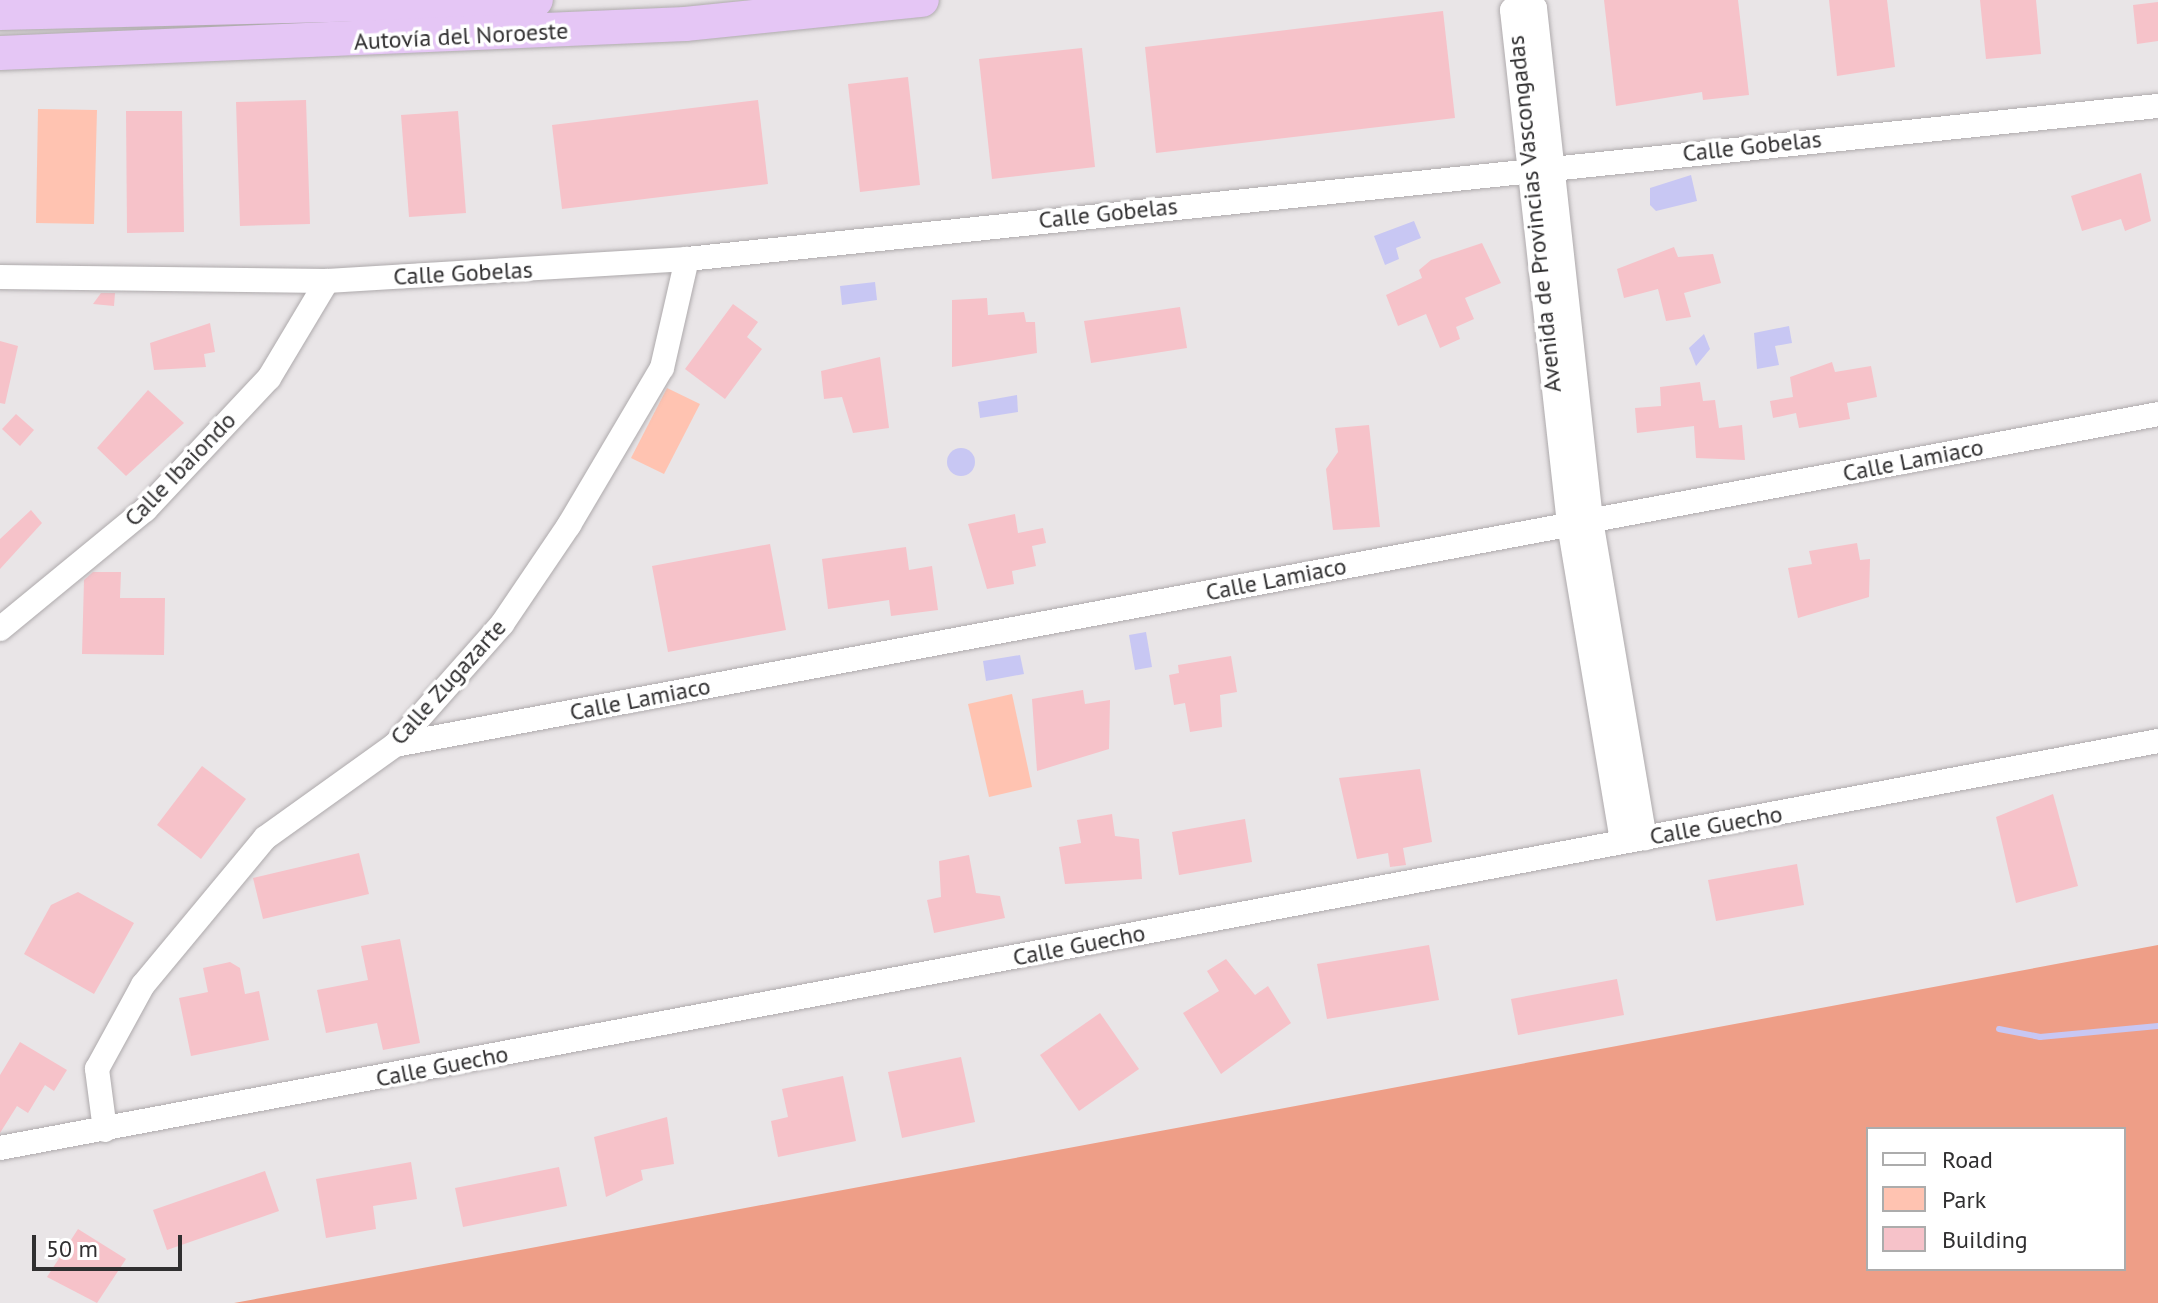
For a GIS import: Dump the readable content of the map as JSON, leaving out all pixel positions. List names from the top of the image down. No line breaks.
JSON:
{"streets":{"highway":["Autovía del Noroeste"],"street":["Calle Gobelas","Avenida de Provincias Vascongadas","Calle Lamiaco","Calle Ibaiondo","Calle Zugazarte","Calle Guecho"]},"crossings":[["Calle Gobelas","Avenida de Provincias Vascongadas"],["Calle Gobelas","Calle Ibaiondo"],["Calle Gobelas","Calle Zugazarte"],["Avenida de Provincias Vascongadas","Calle Lamiaco"],["Avenida de Provincias Vascongadas","Calle Guecho"],["Calle Lamiaco","Calle Zugazarte"],["Calle Zugazarte","Calle Guecho"]],"legend":["Road","Park","Building"],"scale_bar":"50 m"}
